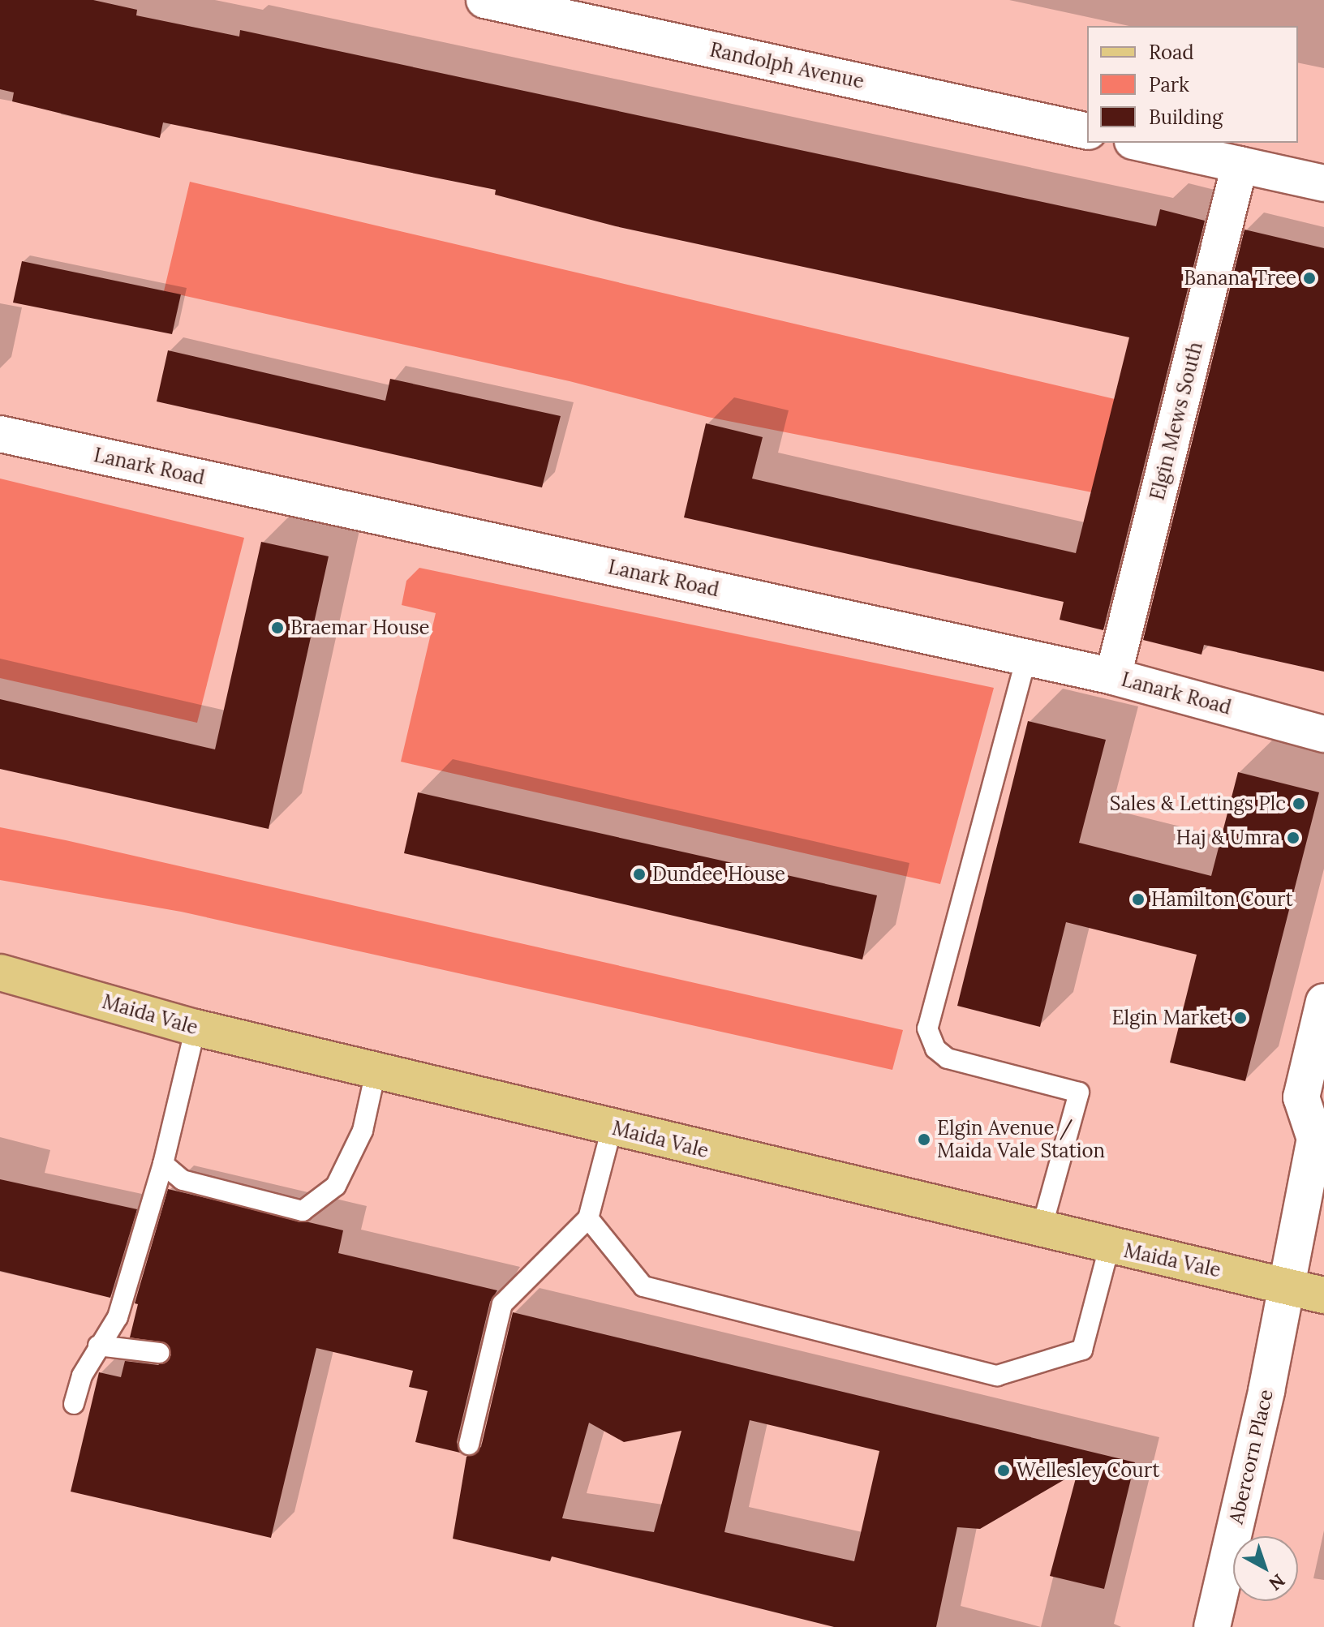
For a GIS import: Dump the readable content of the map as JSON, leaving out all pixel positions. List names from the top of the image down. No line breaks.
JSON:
{"streets":{"main road":["Maida Vale"],"street":["Randolph Avenue","Elgin Mews South","Lanark Road","Abercorn Place"]},"crossings":[["Elgin Mews South","Lanark Road"],["Maida Vale","Abercorn Place"]],"places":["Banana Tree","Braemar House","Sales & Lettings Plc","Haj & Umra","Dundee House","Hamilton Court","Elgin Market","Elgin Avenue / Maida Vale Station","Wellesley Court"],"legend":["Road","Park","Building"],"north":"bottom right"}
